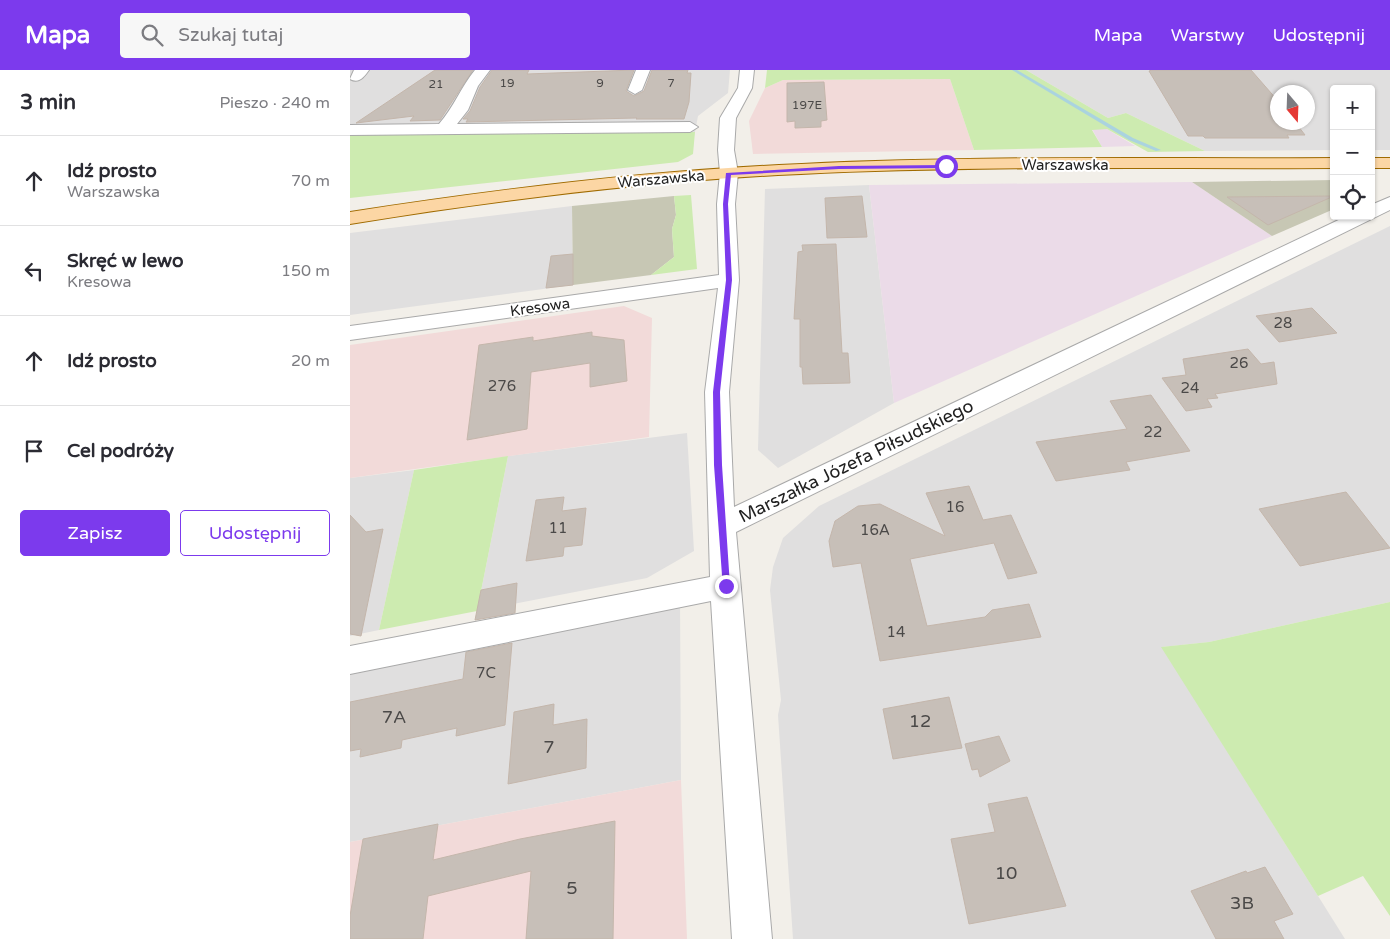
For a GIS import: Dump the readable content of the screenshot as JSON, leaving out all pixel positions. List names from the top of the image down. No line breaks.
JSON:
{"streets":{"main road":["Warszawska"],"street":["Kresowa","Marszałka Józefa Piłsudskiego"]},"house_numbers":["19","9","7","21","197E","28","26","276","24","22","16","11","16A","14","7C","7A","12","7","10","5","3B"],"north":"bottom","page":{"header":"Mapa","search":"Szukaj tutaj","nav":["Mapa","Warstwy","Udostępnij"],"heading":["3 min","Pieszo · 240 m"],"map_buttons":["+","−"],"list":[["Idź prosto","Warszawska","70 m"],["Skręć w lewo","Kresowa","150 m"],["Idź prosto","20 m"],"Cel podróży"],"buttons":["Zapisz","Udostępnij"]}}
